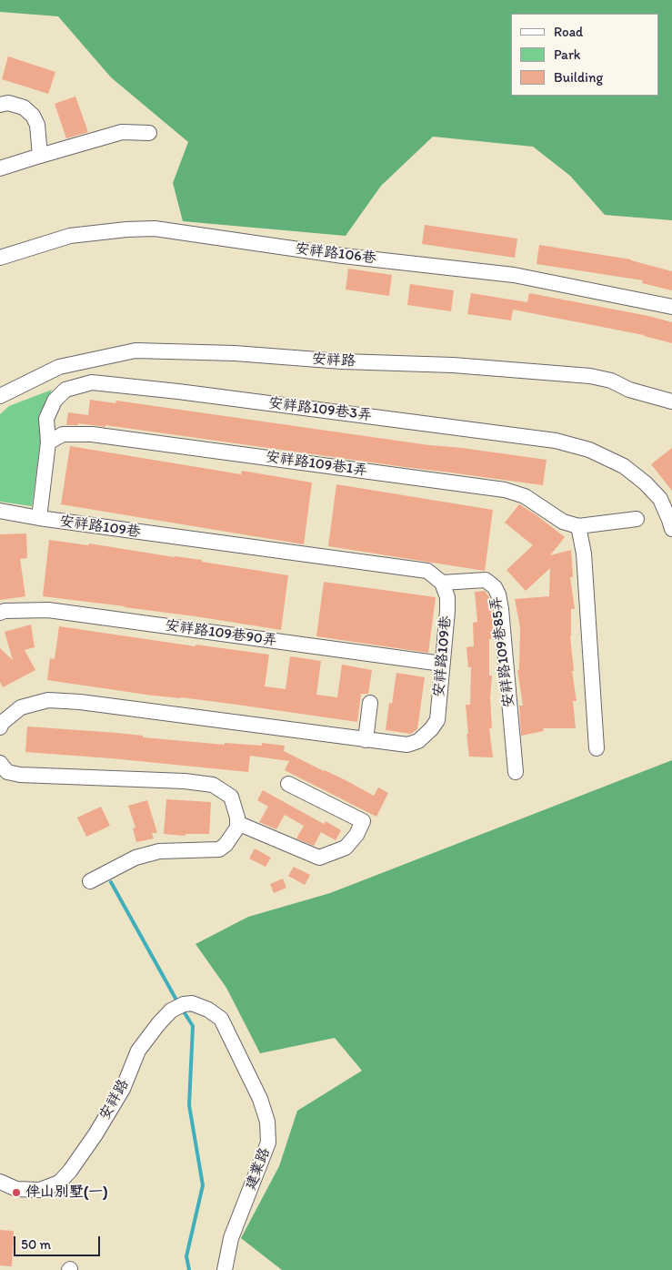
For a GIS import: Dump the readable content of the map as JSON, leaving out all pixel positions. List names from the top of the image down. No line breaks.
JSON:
{"streets":{"street":["安祥路106巷","安祥路","安祥路109巷3弄","安祥路109巷1弄","安祥路109巷","安祥路109巷90弄","安祥路109巷85弄","建業路"]},"crossings":[["安祥路","建業路"],["安祥路109巷3弄","安祥路109巷1弄"],["安祥路109巷3弄","安祥路109巷"],["安祥路109巷","安祥路109巷90弄"],["安祥路109巷","安祥路109巷85弄"]],"places":["伴山別墅(一)"],"legend":["Road","Park","Building"],"scale_bar":"50 m"}
